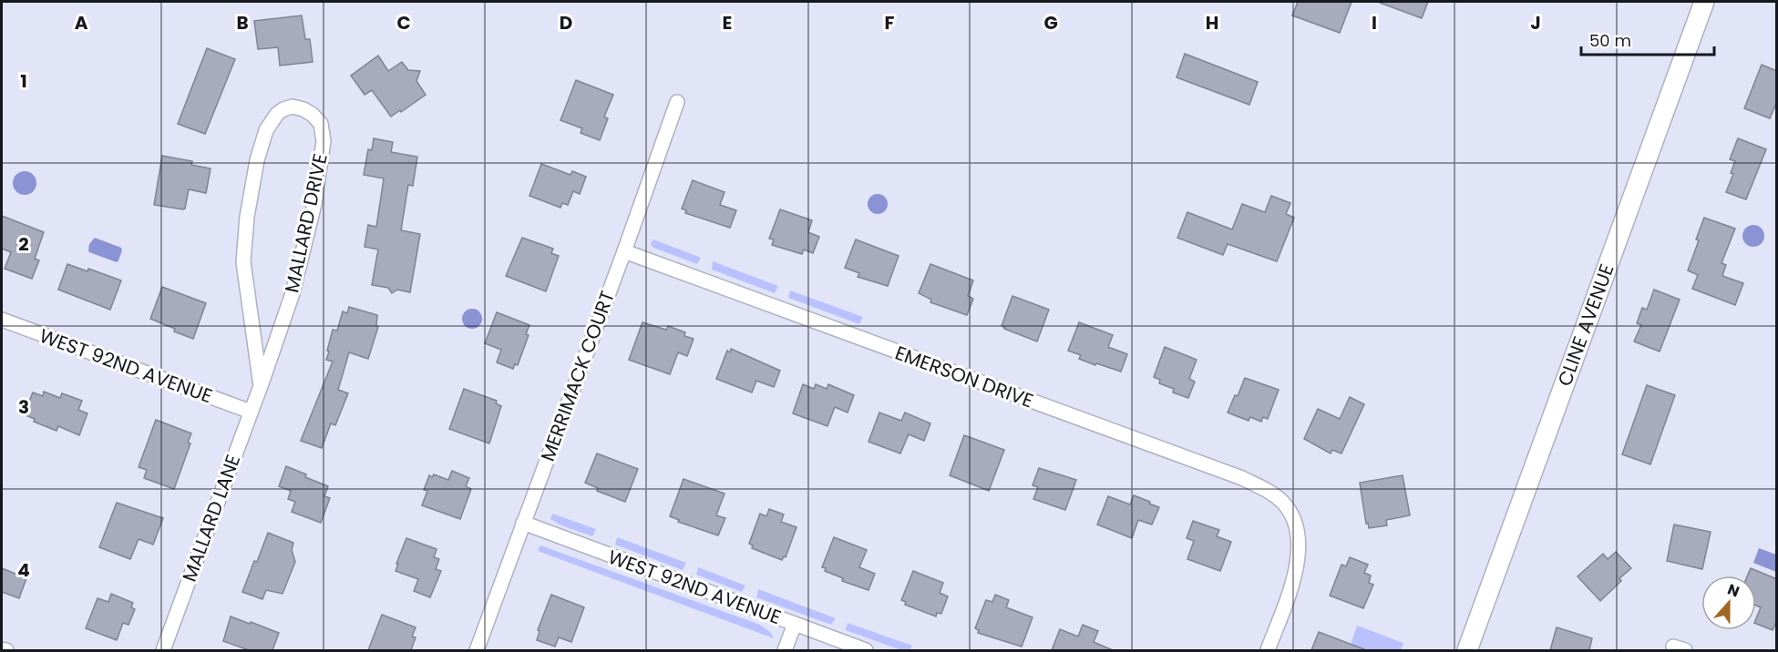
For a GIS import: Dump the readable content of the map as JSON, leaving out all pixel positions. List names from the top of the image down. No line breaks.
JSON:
{"streets":{"street":["MALLARD DRIVE","CLINE AVENUE","WEST 92ND AVENUE","MERRIMACK COURT","EMERSON DRIVE","MALLARD LANE"]},"crossings":[["MALLARD DRIVE","MALLARD LANE"],["WEST 92ND AVENUE","MERRIMACK COURT"],["WEST 92ND AVENUE","MALLARD LANE"],["MERRIMACK COURT","EMERSON DRIVE"]],"scale_bar":"50 m","north":"top","grid":{"columns":["A","B","C","D","E","F","G","H","I","J"],"rows":["1","2","3","4"]}}
